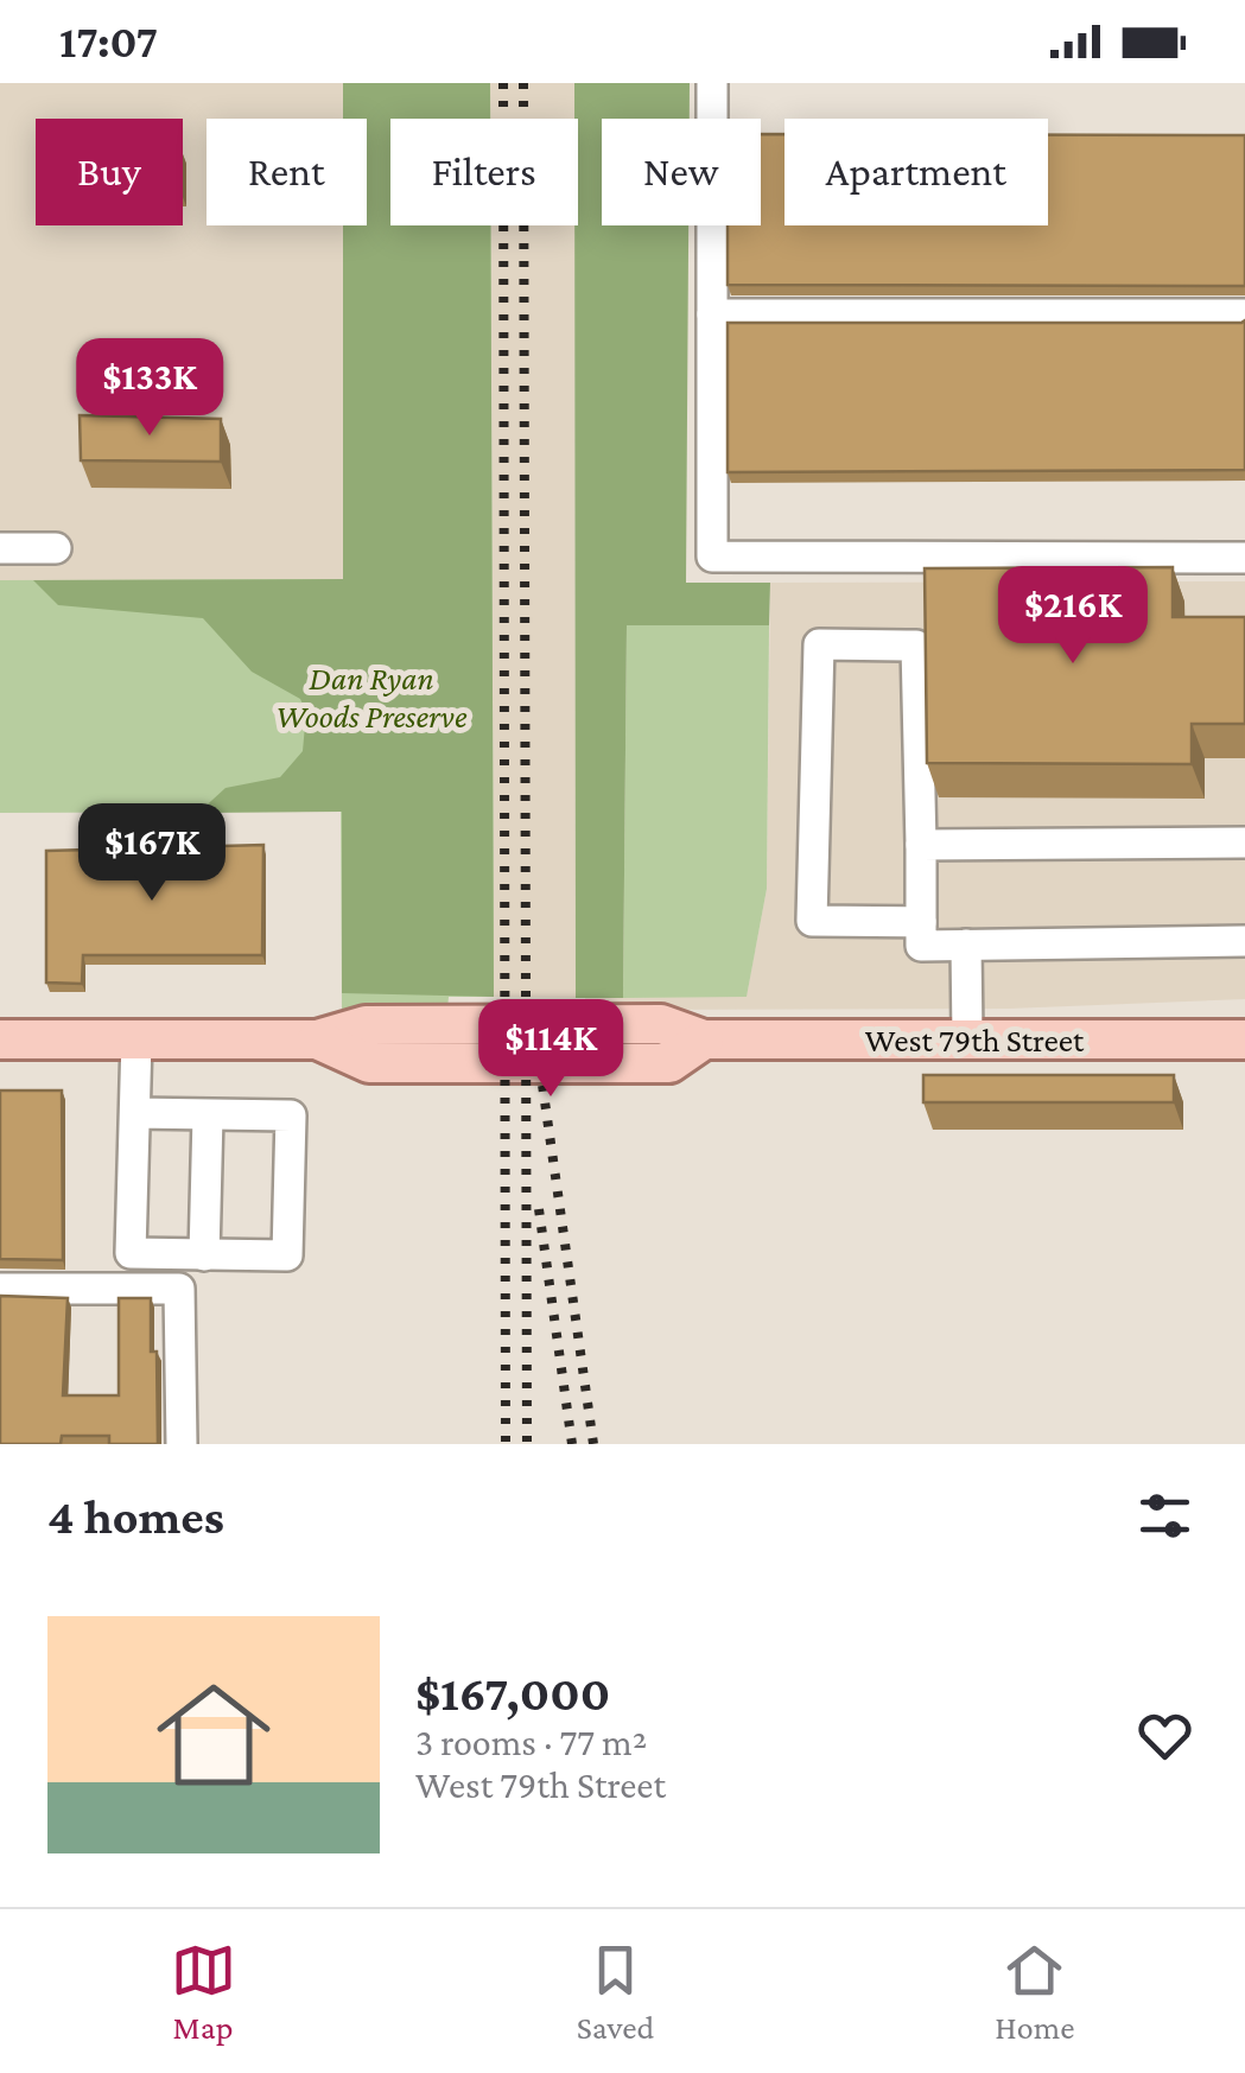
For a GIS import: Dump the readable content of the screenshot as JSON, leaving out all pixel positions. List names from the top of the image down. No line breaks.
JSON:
{"streets":{"main road":["West 79th Street"]},"parks":["Dan Ryan Woods Preserve"],"page":{"status":"17:07","chip":["Buy","Rent","Filters","New","Apartment"],"price":["$133K","$216K","$167K","$114K"],"heading":"4 homes","list":[{"name":"$167,000","note":"3 rooms · 77 m² · West 79th Street"}],"tabs":["Map","Saved","Home"]}}
